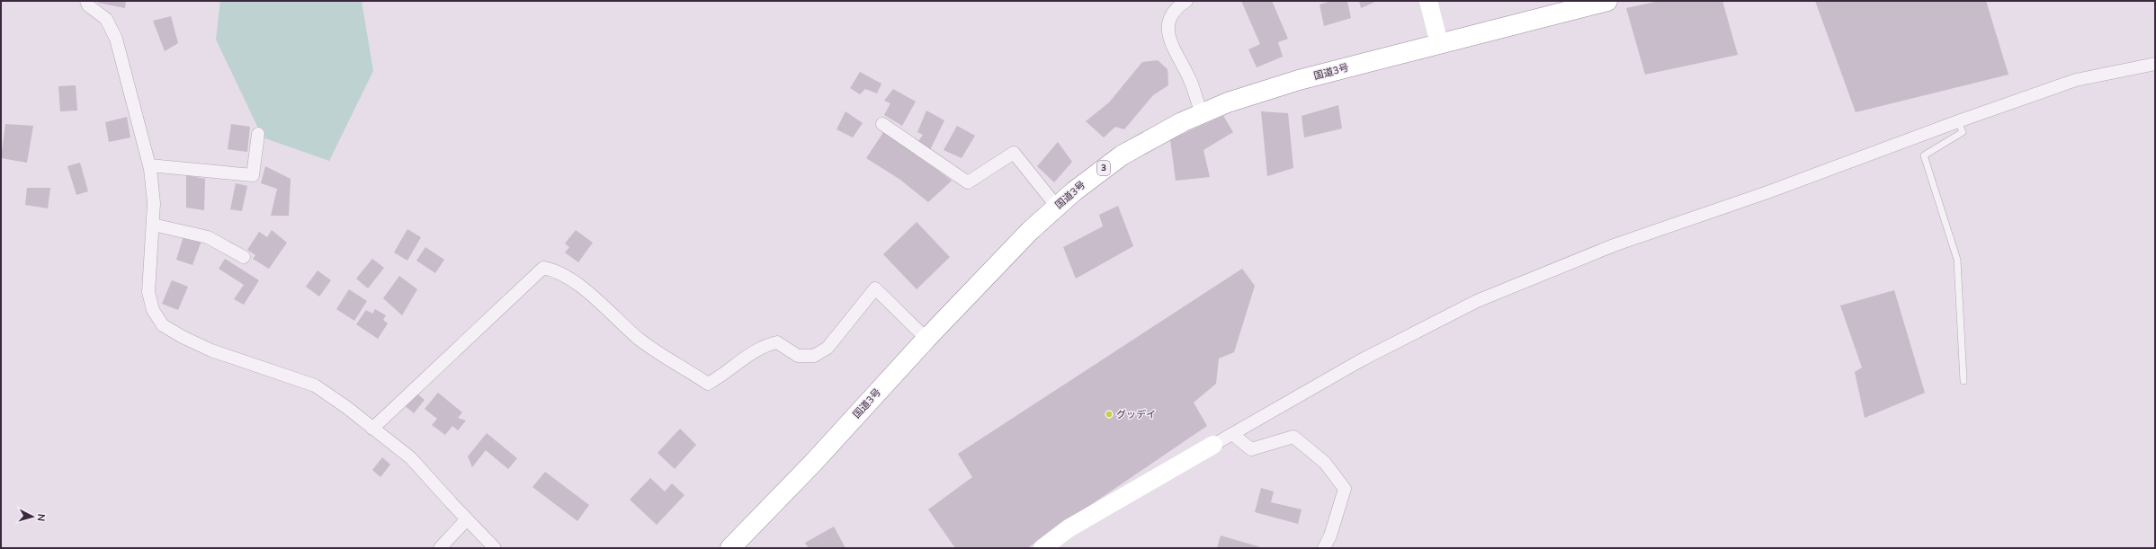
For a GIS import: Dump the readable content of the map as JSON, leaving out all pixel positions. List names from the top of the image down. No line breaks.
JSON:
{"streets":{"highway":["国道3号","3"]},"places":["グッデイ"],"north":"right"}
